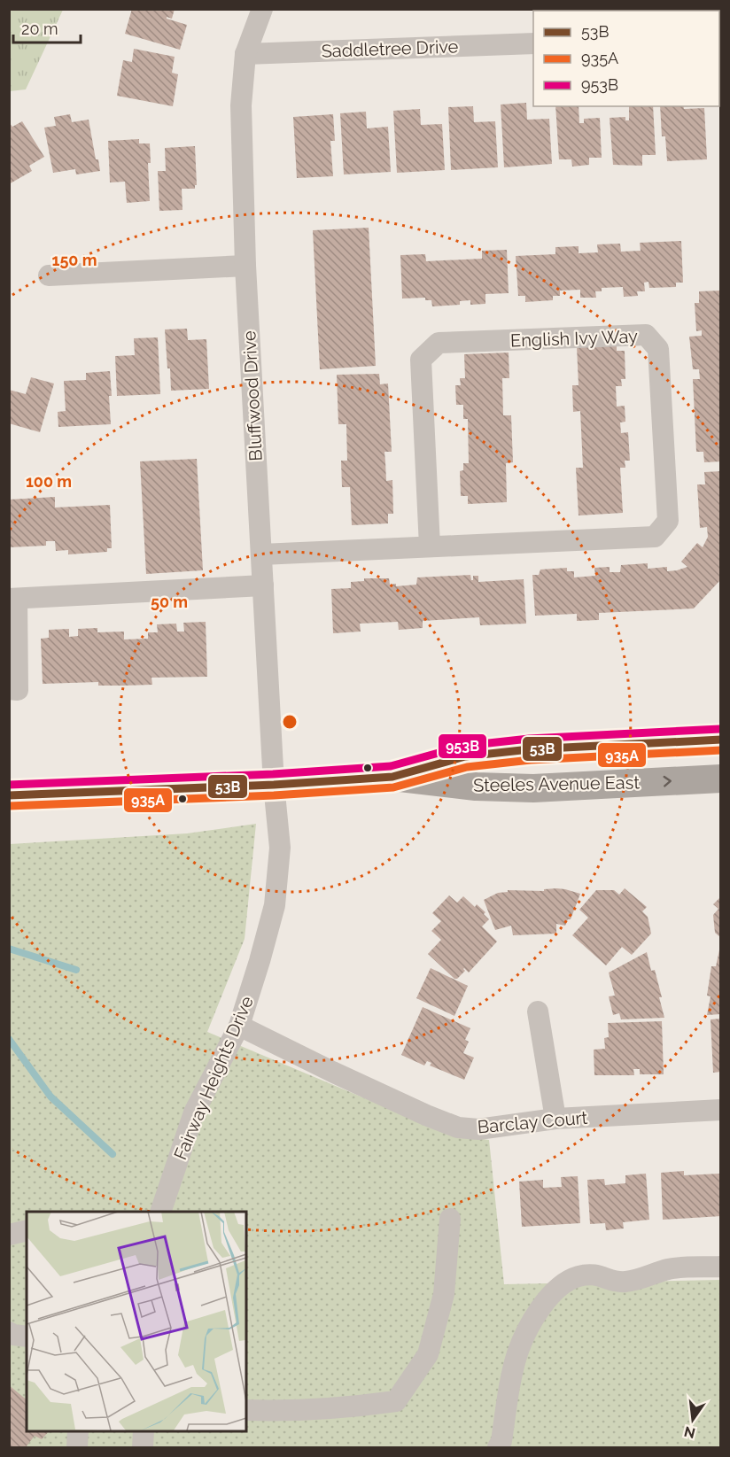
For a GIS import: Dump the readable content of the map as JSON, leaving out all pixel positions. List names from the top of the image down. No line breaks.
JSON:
{"streets":{"main road":["Steeles Avenue East"],"street":["Saddletree Drive","English Ivy Way","Bluffwood Drive","Fairway Heights Drive","Barclay Court"]},"crossings":[["Saddletree Drive","Bluffwood Drive"],["English Ivy Way","Bluffwood Drive"],["Bluffwood Drive","Steeles Avenue East"],["Bluffwood Drive","Fairway Heights Drive"],["Steeles Avenue East","Fairway Heights Drive"],["Fairway Heights Drive","Barclay Court"]],"lines":["transit line 953B","transit line 53B","transit line 935A"],"legend":["53B","935A","953B"],"scale_bar":"20 m","north":"bottom","rings":["150 m","100 m","50 m"]}
